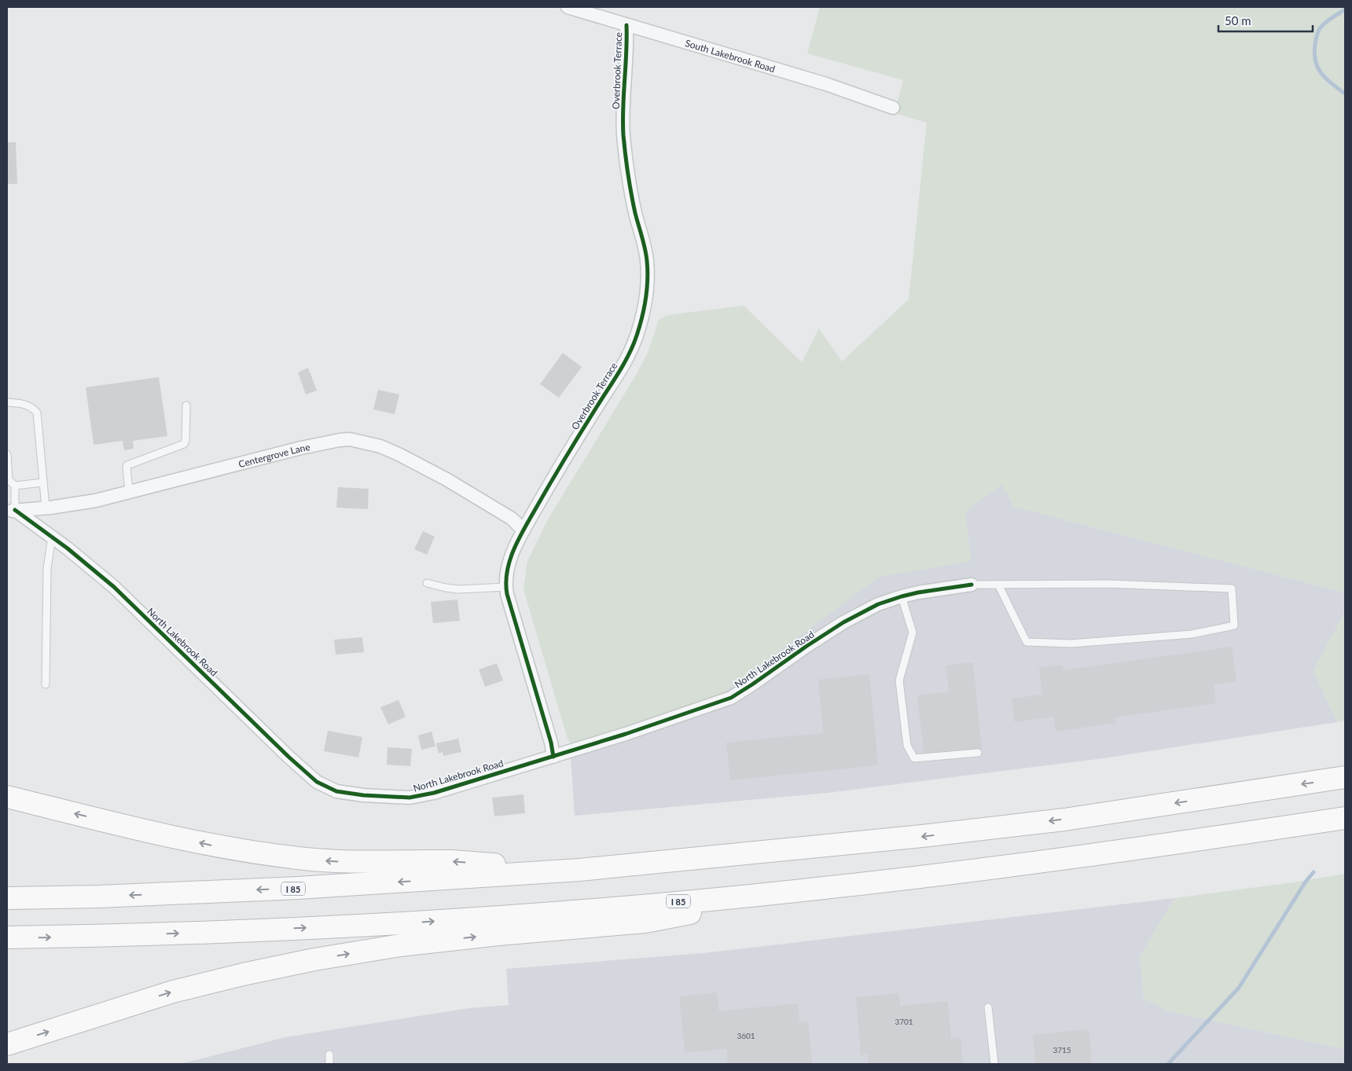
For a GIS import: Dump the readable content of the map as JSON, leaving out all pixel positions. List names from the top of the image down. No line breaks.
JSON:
{"streets":{"highway":["I 85"],"street":["South Lakebrook Road","Overbrook Terrace","Centergrove Lane","North Lakebrook Road"]},"crossings":[["South Lakebrook Road","Overbrook Terrace"],["Overbrook Terrace","Centergrove Lane"],["Overbrook Terrace","North Lakebrook Road"],["Centergrove Lane","North Lakebrook Road"]],"house_numbers":["3701","3601","3715"],"scale_bar":"50 m"}
